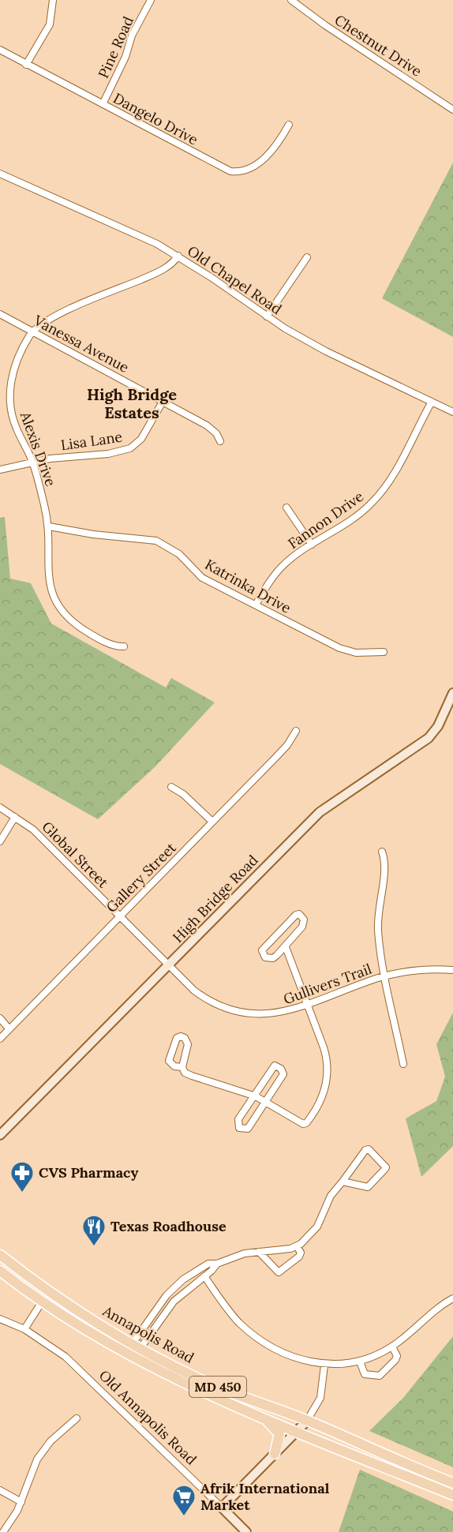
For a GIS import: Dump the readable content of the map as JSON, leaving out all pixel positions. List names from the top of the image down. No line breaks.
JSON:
{"streets":{"main road":["Annapolis Road","MD 450"],"street":["Chestnut Drive","Pine Road","Dangelo Drive","Old Chapel Road","Vanessa Avenue","Lisa Lane","Alexis Drive","Fannon Drive","Katrinka Drive","Global Street","Gallery Street","High Bridge Road","Gullivers Trail","Old Annapolis Road"]},"crossings":[["Pine Road","Dangelo Drive"],["Old Chapel Road","Alexis Drive"],["Old Chapel Road","Fannon Drive"],["Vanessa Avenue","Lisa Lane"],["Vanessa Avenue","Alexis Drive"],["Lisa Lane","Alexis Drive"],["Alexis Drive","Katrinka Drive"],["Fannon Drive","Katrinka Drive"],["Global Street","Gallery Street"],["Global Street","High Bridge Road"],["Global Street","Gullivers Trail"],["High Bridge Road","Gullivers Trail"]],"districts":["High Bridge Estates"],"places":{"pharmacy":["CVS Pharmacy"],"restaurant":["Texas Roadhouse"],"supermarket":["Afrik International Market"]}}
